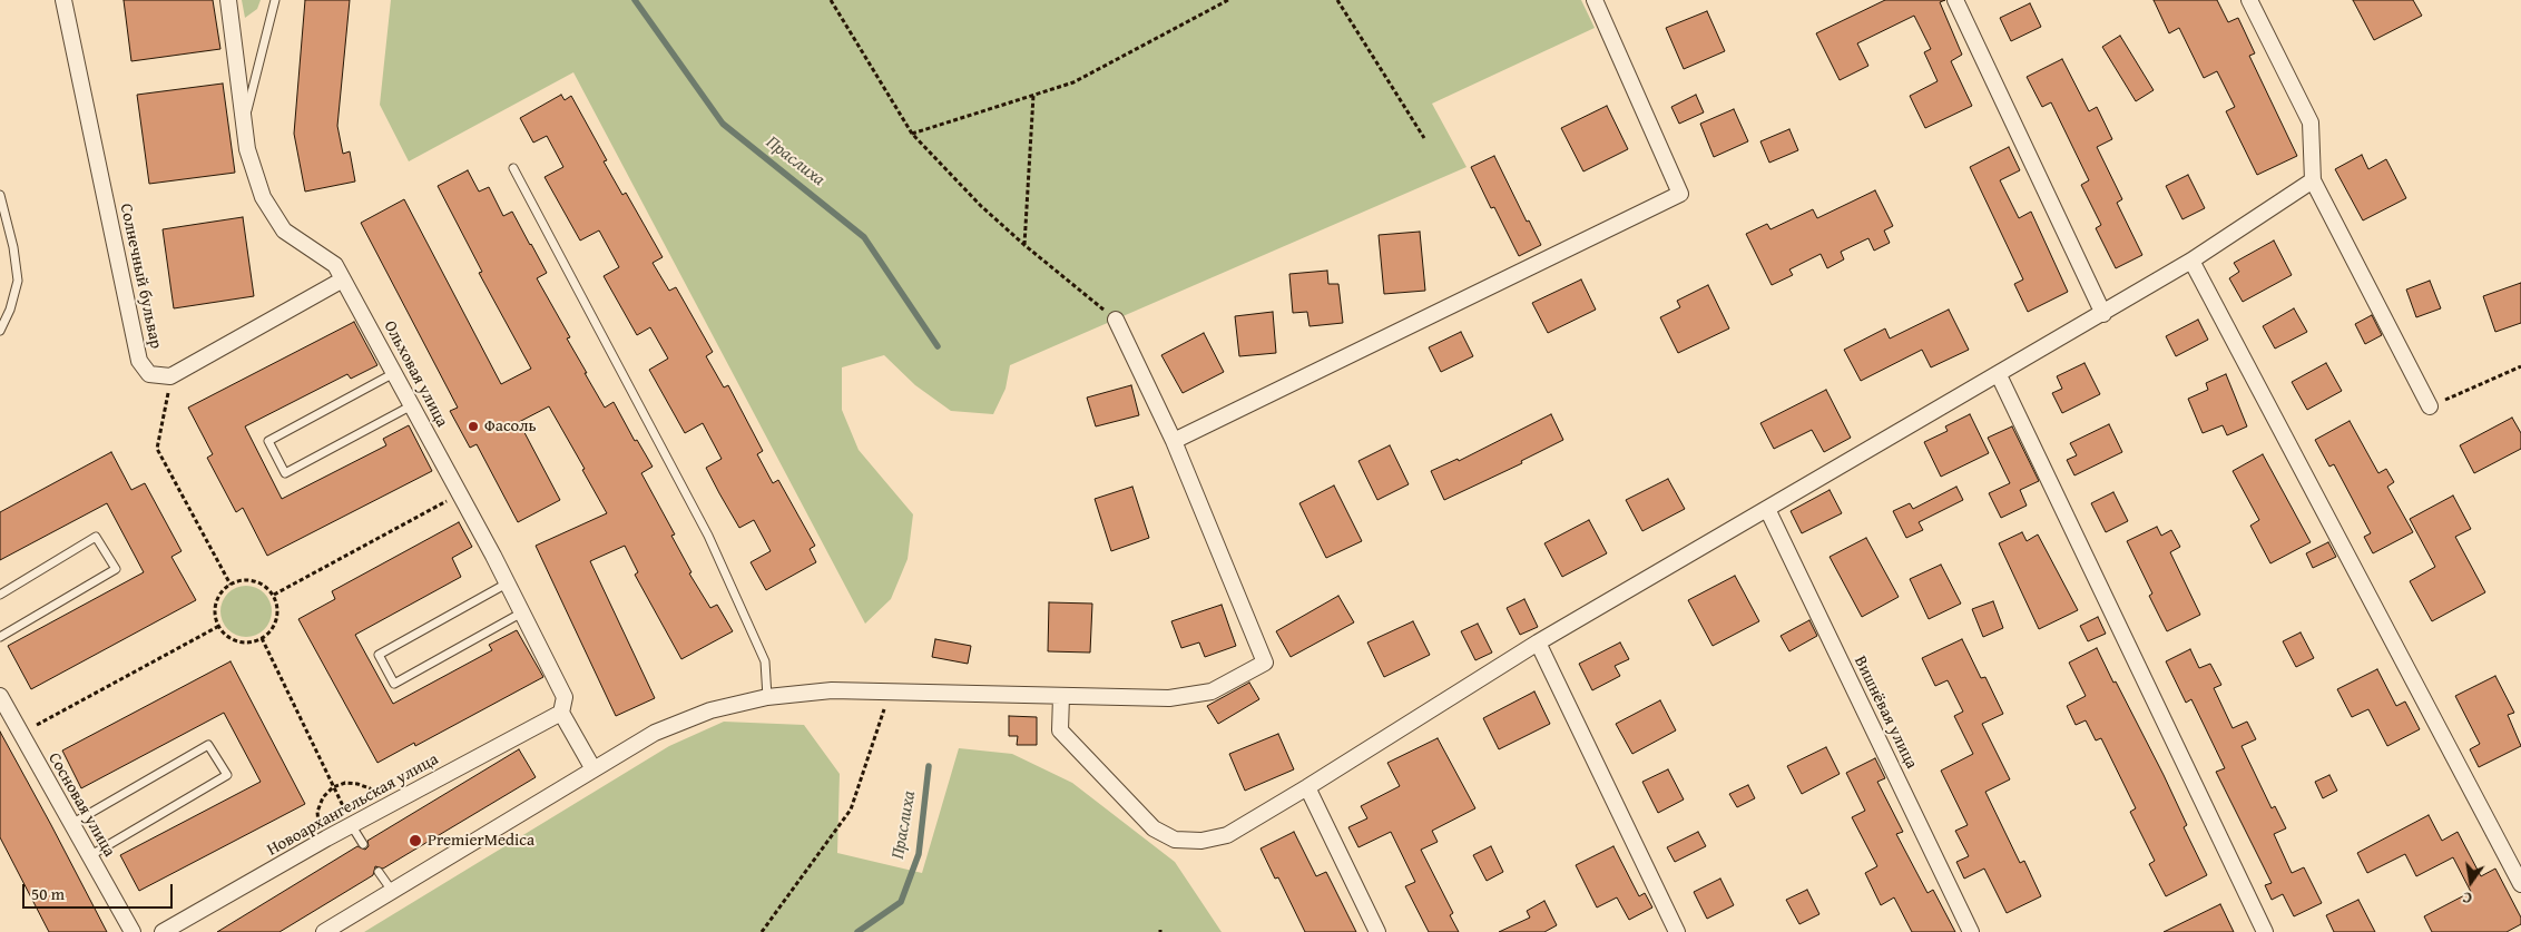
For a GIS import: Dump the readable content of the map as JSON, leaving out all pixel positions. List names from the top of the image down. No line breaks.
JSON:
{"streets":{"street":["Солнечный бульвар","Ольховая улица","Вишнёвая улица","Сосновая улица","Новоархангельская улица"]},"crossings":[["Ольховая улица","Новоархангельская улица"]],"water":["Праслиха"],"places":["Фасоль","PremierMedica"],"scale_bar":"50 m","north":"bottom"}
